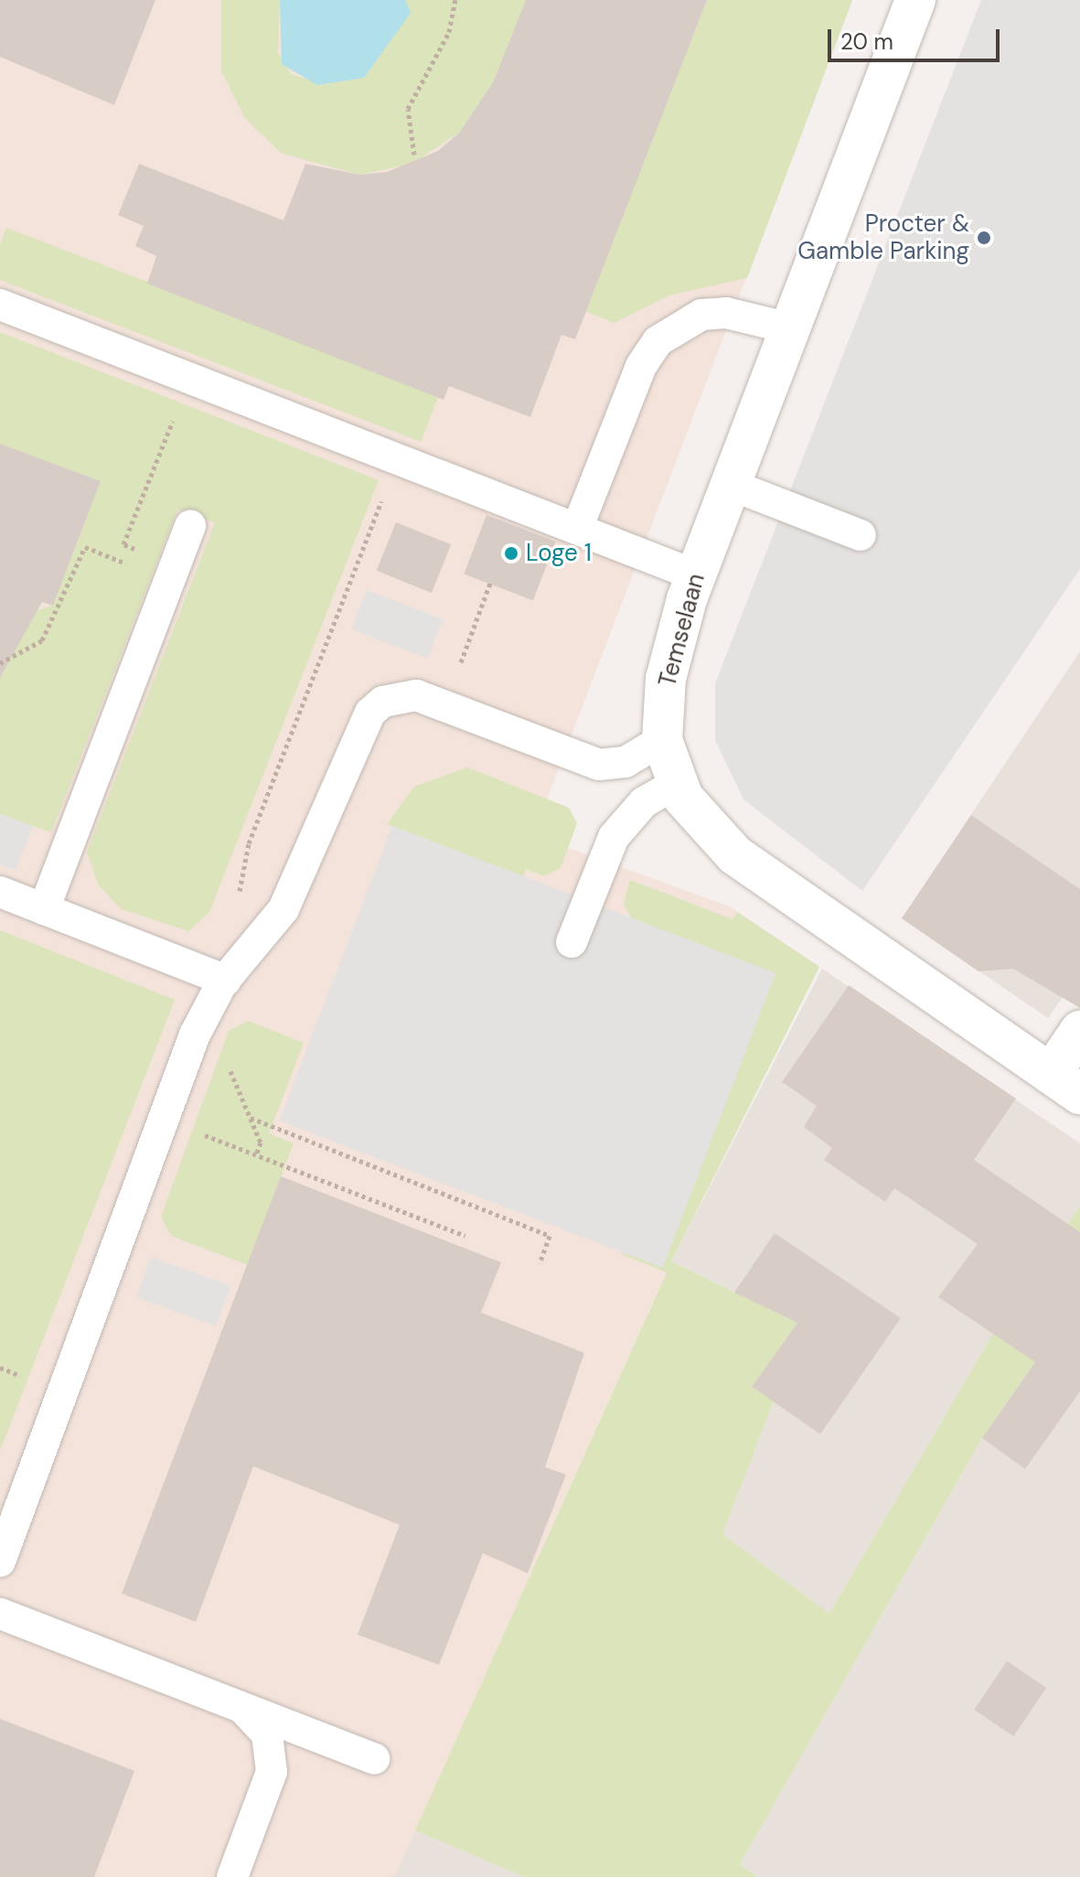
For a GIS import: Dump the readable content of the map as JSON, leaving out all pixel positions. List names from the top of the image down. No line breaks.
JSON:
{"streets":{"street":["Temselaan"]},"places":["Procter & Gamble Parking","Loge 1"],"scale_bar":"20 m"}
